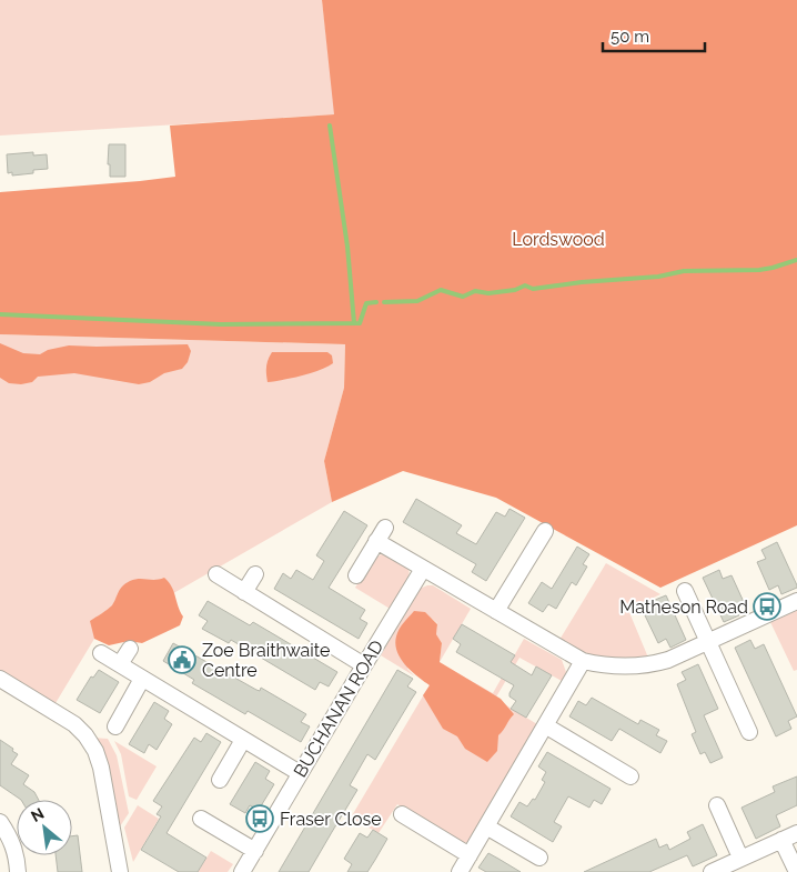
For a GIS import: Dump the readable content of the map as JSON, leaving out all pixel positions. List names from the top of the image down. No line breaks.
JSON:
{"streets":{"street":["BUCHANAN ROAD"]},"parks":["Lordswood"],"places":{"bus stop":["Matheson Road","Fraser Close"],"public building":["Zoe Braithwaite Centre"]},"scale_bar":"50 m","north":"top left"}
